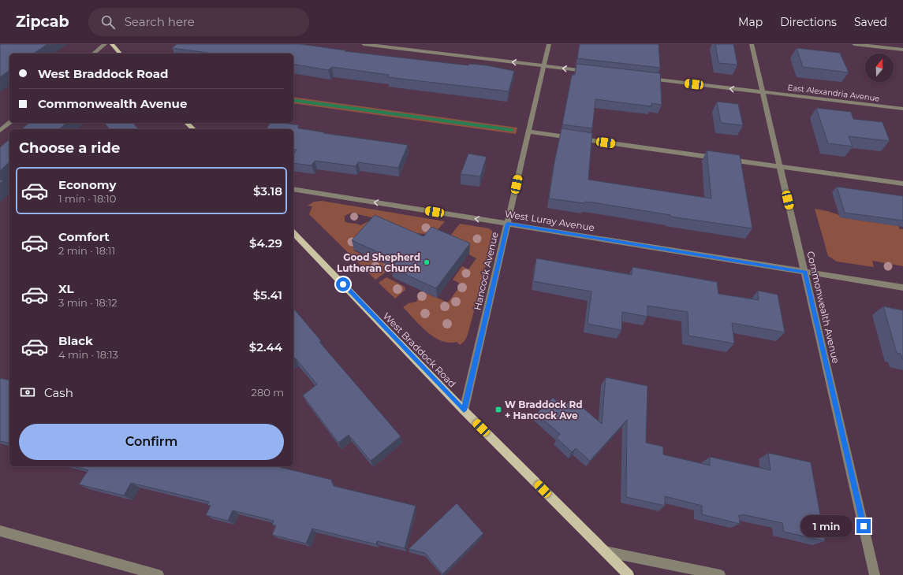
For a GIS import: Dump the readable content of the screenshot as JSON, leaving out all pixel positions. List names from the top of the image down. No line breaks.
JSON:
{"streets":{"main road":["West Braddock Road"],"street":["East Alexandria Avenue","West Luray Avenue","Hancock Avenue","Commonwealth Avenue"]},"crossings":[["East Alexandria Avenue","Commonwealth Avenue"],["West Luray Avenue","Hancock Avenue"],["West Luray Avenue","Commonwealth Avenue"],["Hancock Avenue","West Braddock Road"]],"one_way":["West Luray Avenue"],"places":{"other":["Good Shepherd Lutheran Church"],"transit":["W Braddock Rd + Hancock Ave"]},"north":"top","page":{"header":"Zipcab","search":"Search here","nav":["Map","Directions","Saved"],"banner":["West Braddock Road","Commonwealth Avenue"],"heading":"Choose a ride","list":[{"name":"Economy","note":"1 min · 18:10","value":"$3.18"},{"name":"Comfort","note":"2 min · 18:11","value":"$4.29"},{"name":"XL","note":"3 min · 18:12","value":"$5.41"},{"name":"Black","note":"4 min · 18:13","value":"$2.44"}],"pay":["Cash","280 m"],"buttons":"Confirm","bubble":"1 min"}}
